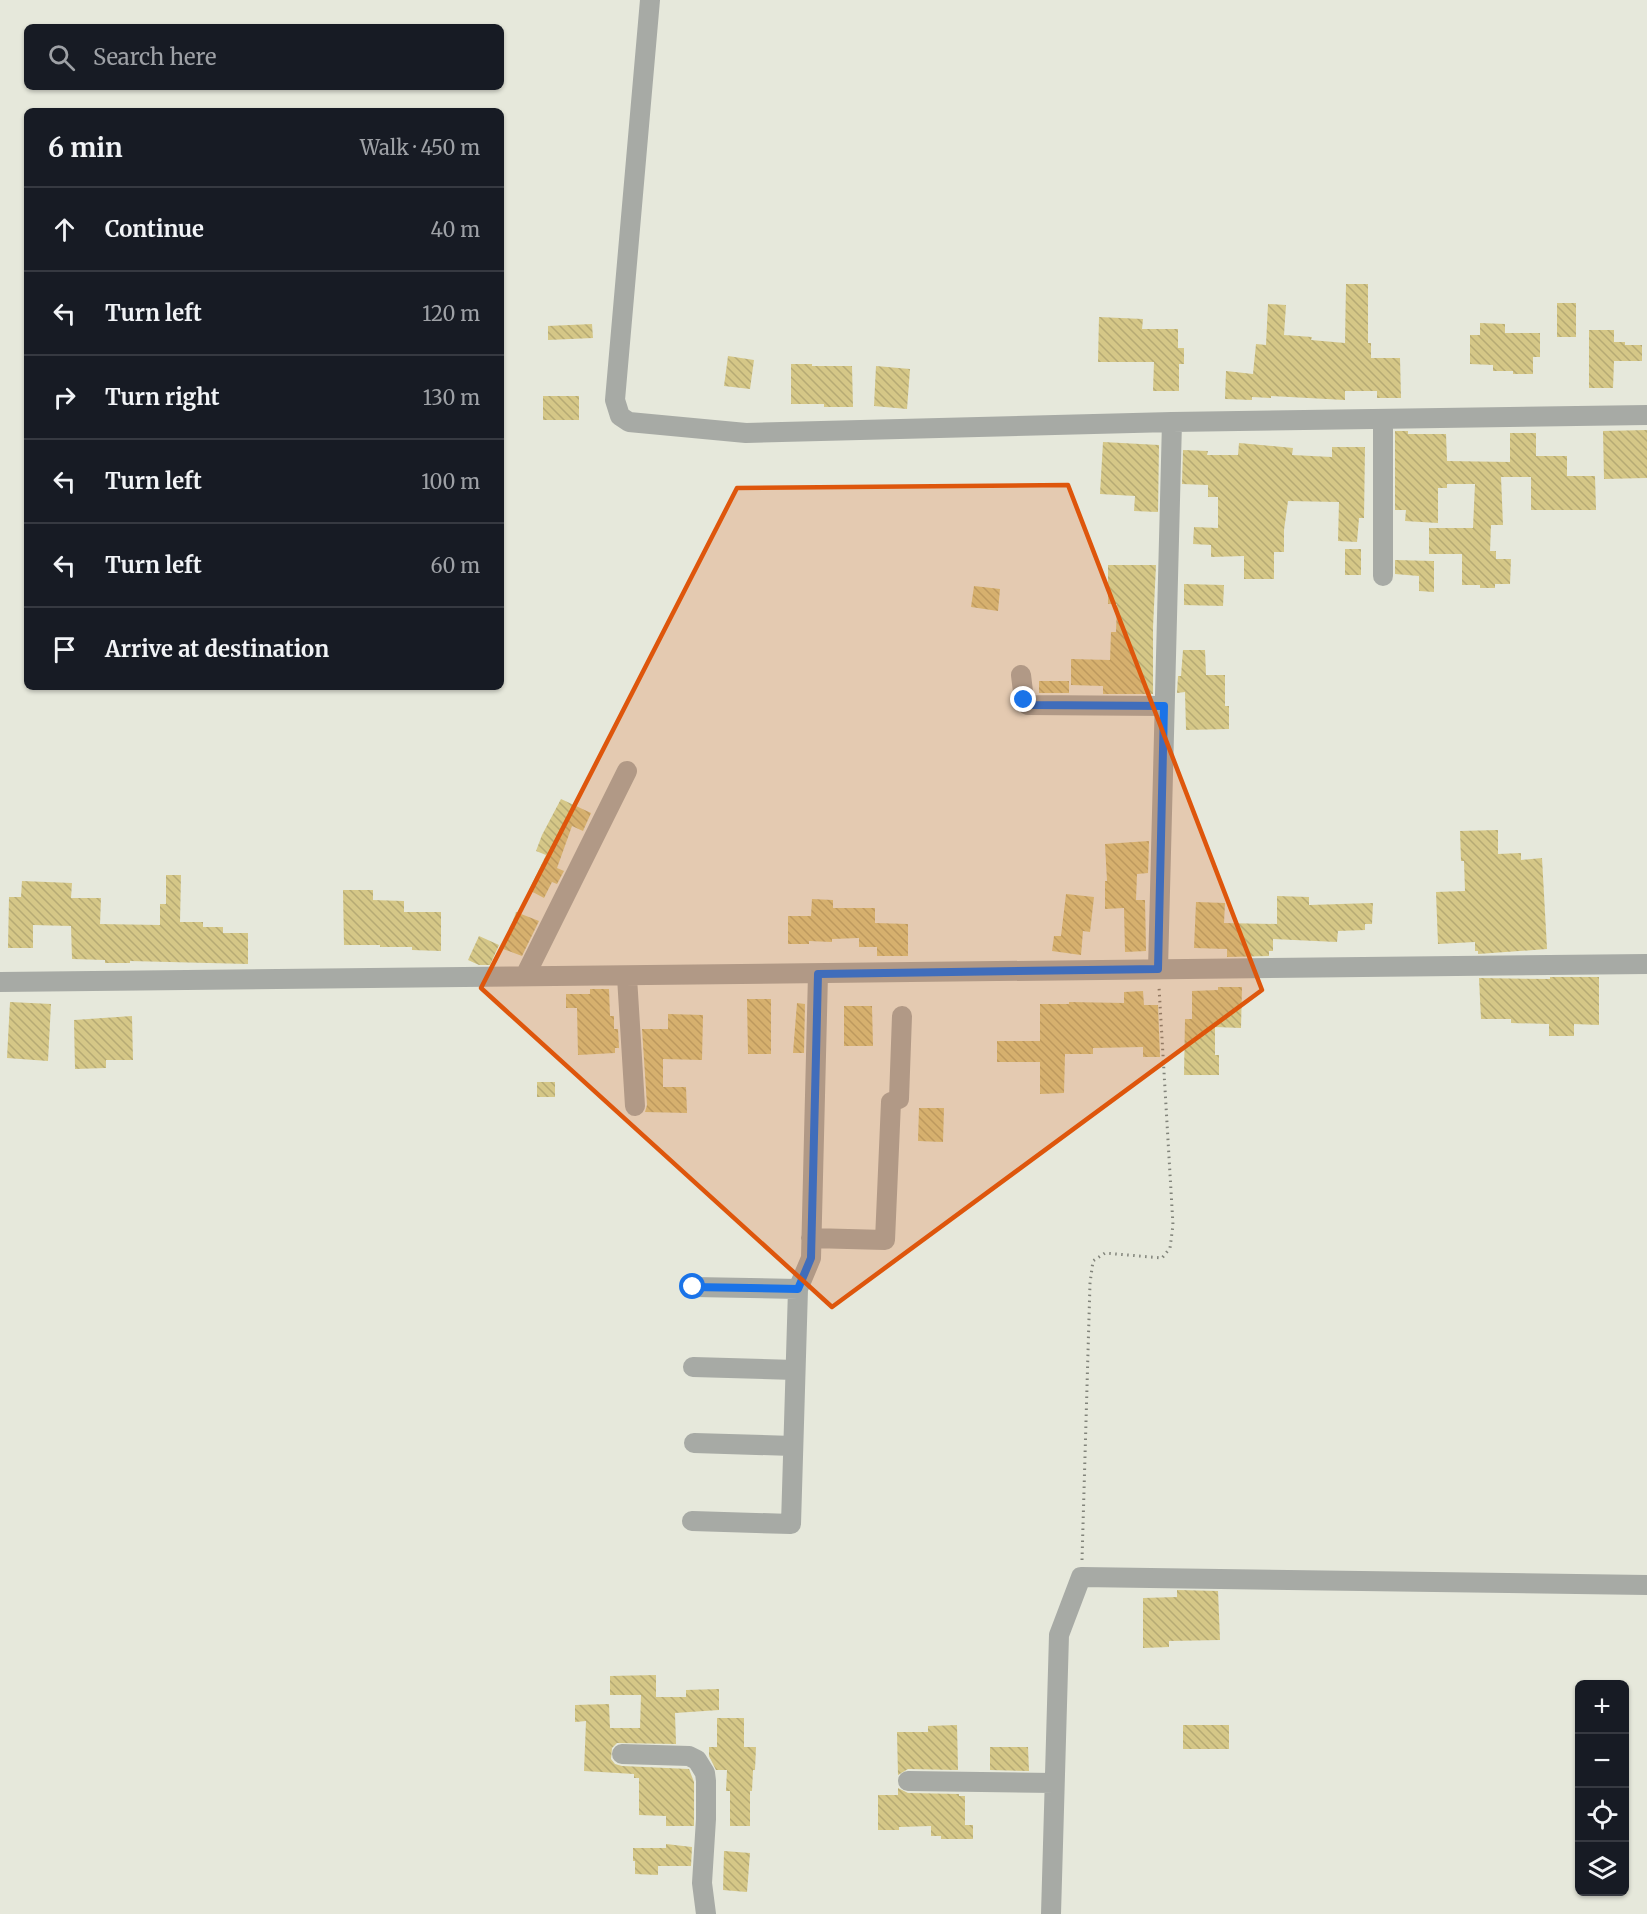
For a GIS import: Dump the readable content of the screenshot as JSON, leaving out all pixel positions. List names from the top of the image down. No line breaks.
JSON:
{"page":{"search":"Search here","heading":["6 min","Walk · 450 m"],"list":[["Continue","40 m"],["Turn left","120 m"],["Turn right","130 m"],["Turn left","100 m"],["Turn left","60 m"],"Arrive at destination"],"map_buttons":["+","−"]}}
